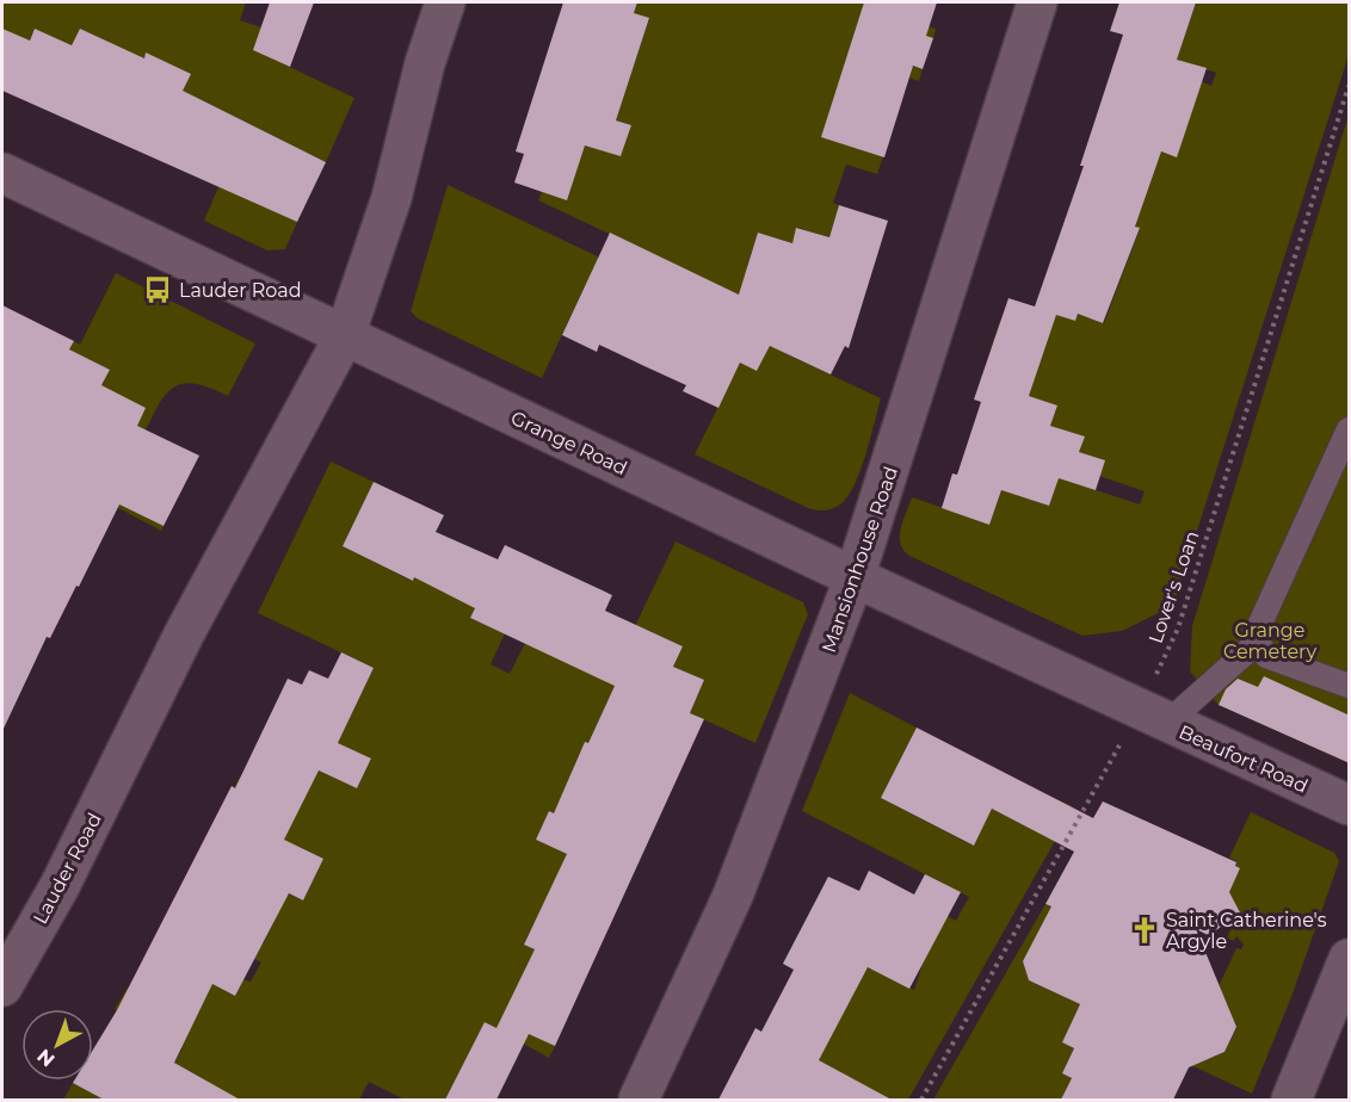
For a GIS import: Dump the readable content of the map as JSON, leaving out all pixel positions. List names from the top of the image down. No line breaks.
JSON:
{"streets":{"street":["Grange Road","Mansionhouse Road","Beaufort Road","Lauder Road"],"path":["Lover's Loan"]},"crossings":[["Grange Road","Mansionhouse Road"],["Grange Road","Lover's Loan"],["Grange Road","Beaufort Road"],["Grange Road","Lauder Road"],["Lover's Loan","Beaufort Road"]],"parks":["Grange Cemetery"],"places":{"bus stop":["Lauder Road"],"church":["Saint Catherine's Argyle"]},"north":"bottom left"}
